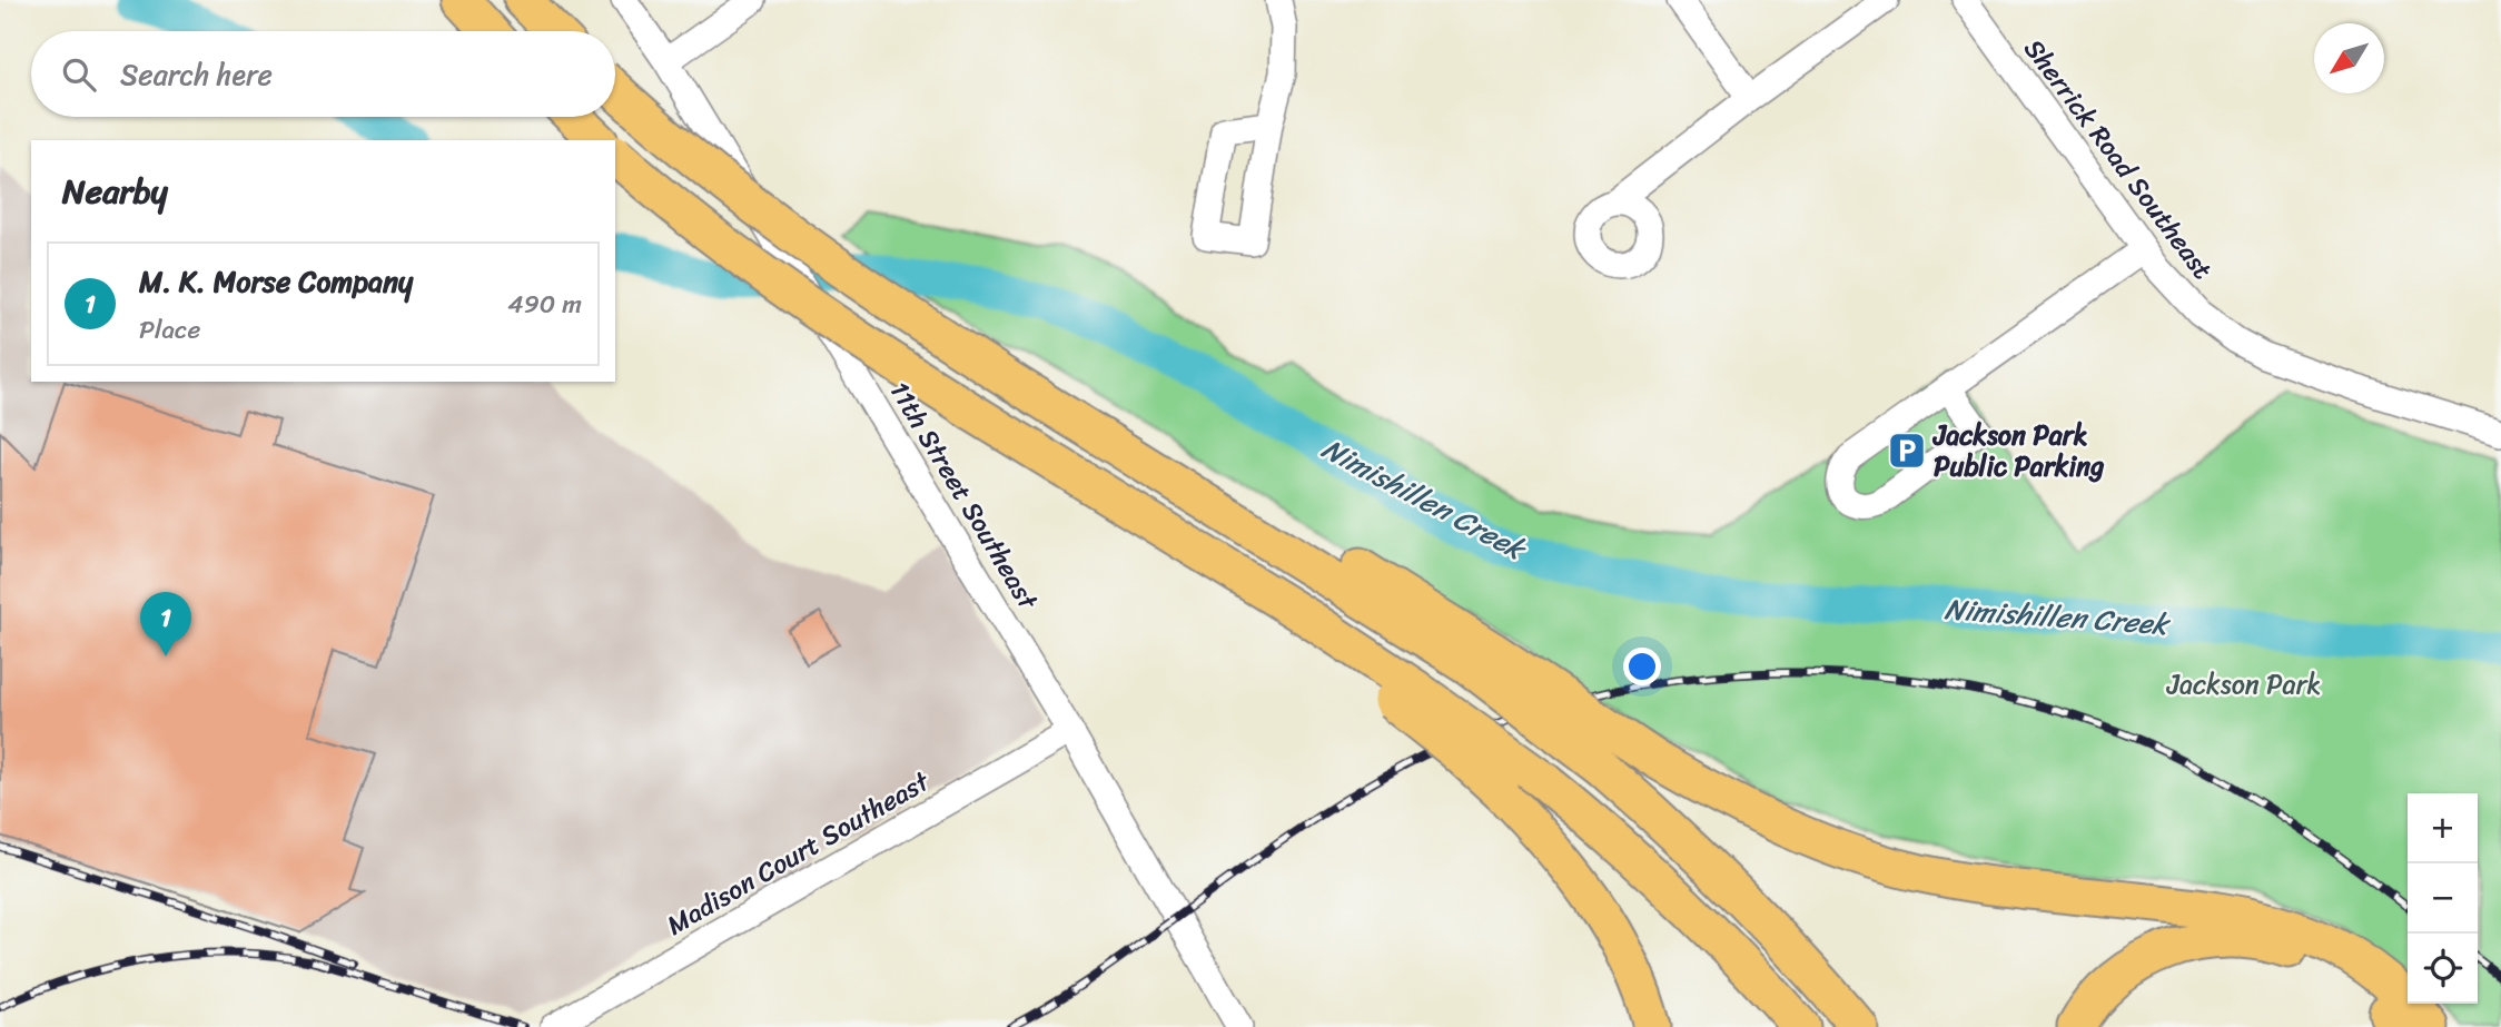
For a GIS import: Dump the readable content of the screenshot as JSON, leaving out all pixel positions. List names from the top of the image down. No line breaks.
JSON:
{"streets":{"street":["Sherrick Road Southeast","11th Street Southeast","Madison Court Southeast"]},"crossings":[["11th Street Southeast","Madison Court Southeast"]],"water":["Nimishillen Creek"],"parks":["Jackson Park"],"places":{"parking":["Jackson Park Public Parking"]},"north":"bottom left","page":{"search":"Search here","heading":"Nearby","list":[{"mark":"1","name":"M. K. Morse Company","note":"Place","value":"490 m"}],"pins":"1","map_buttons":["+","−"]}}
